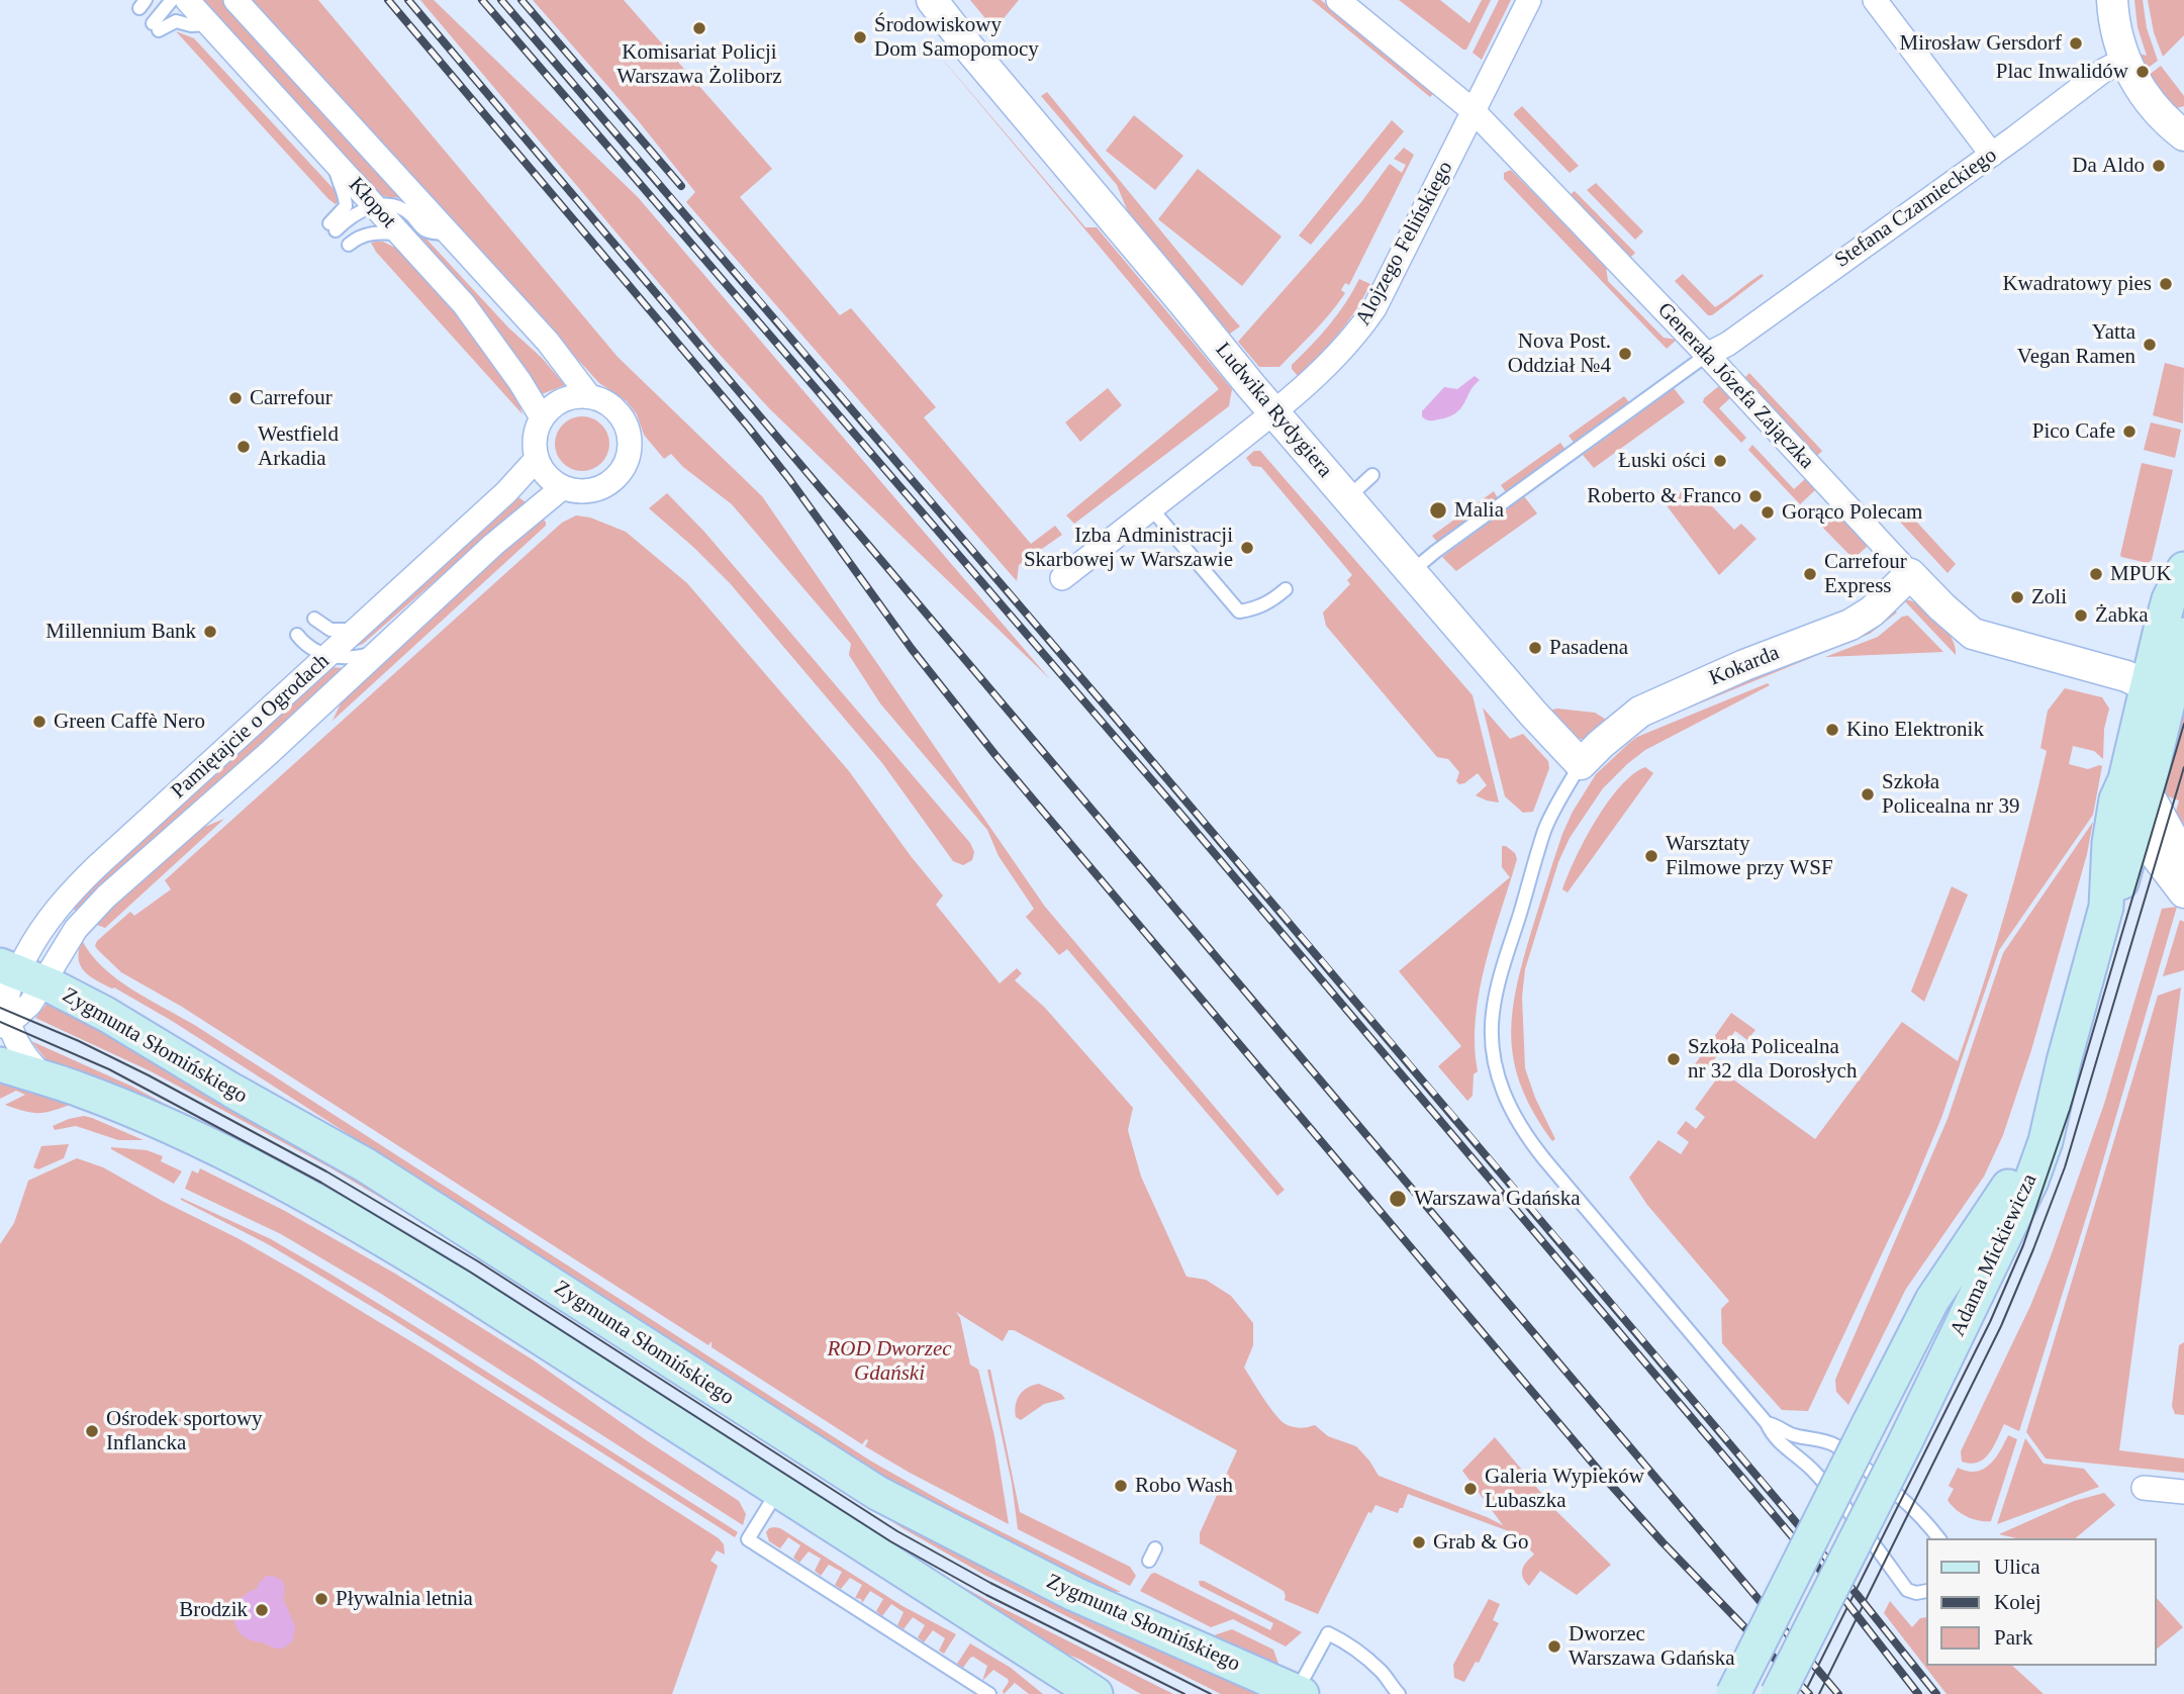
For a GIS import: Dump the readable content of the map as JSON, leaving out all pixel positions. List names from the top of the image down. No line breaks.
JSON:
{"streets":{"main road":["Zygmunta Słomińskiego","Adama Mickiewicza"],"street":["Kłopot","Stefana Czarnieckiego","Alojzego Felińskiego","Generała Józefa Zajączka","Ludwika Rydygiera","Kokarda","Pamiętajcie o Ogrodach"]},"crossings":[["Kłopot","Pamiętajcie o Ogrodach"],["Stefana Czarnieckiego","Generała Józefa Zajączka"],["Alojzego Felińskiego","Generała Józefa Zajączka"],["Alojzego Felińskiego","Ludwika Rydygiera"],["Generała Józefa Zajączka","Kokarda"],["Generała Józefa Zajączka","Adama Mickiewicza"],["Ludwika Rydygiera","Kokarda"],["Pamiętajcie o Ogrodach","Zygmunta Słomińskiego"]],"parks":["ROD Dworzec Gdański"],"places":["Komisariat Policji Warszawa Żoliborz","Środowiskowy Dom Samopomocy","Mirosław Gersdorf","Plac Inwalidów","Da Aldo","Kwadratowy pies","Yatta Vegan Ramen","Nova Post. Oddział №4","Carrefour","Pico Cafe","Westfield Arkadia","Łuski ości","Roberto & Franco","Malia","Gorąco Polecam","Izba Administracji Skarbowej w Warszawie","Carrefour Express","MPUK","Zoli","Żabka","Millennium Bank","Pasadena","Green Caffè Nero","Kino Elektronik","Szkoła Policealna nr 39","Warsztaty Filmowe przy WSF","Szkoła Policealna nr 32 dla Dorosłych","Warszawa Gdańska","Ośrodek sportowy Inflancka","Robo Wash","Galeria Wypieków Lubaszka","Grab & Go","Pływalnia letnia","Brodzik","Dworzec Warszawa Gdańska"],"legend":["Ulica","Kolej","Park"]}
